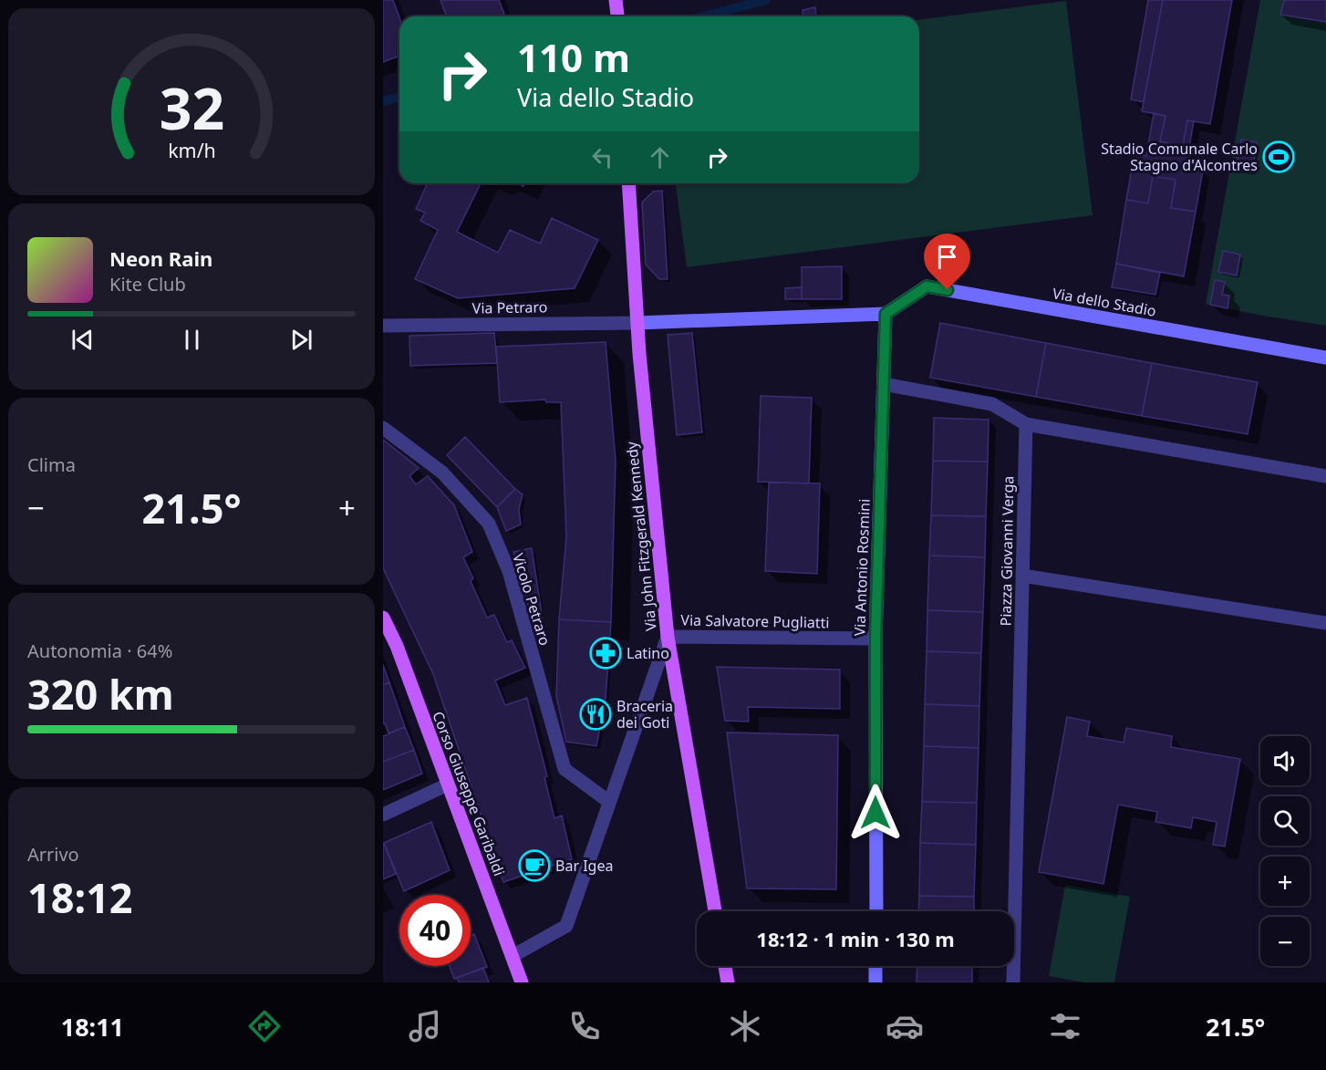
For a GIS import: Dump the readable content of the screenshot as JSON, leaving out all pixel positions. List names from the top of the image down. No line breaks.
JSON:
{"streets":{"main road":["Via John Fitzgerald Kennedy","Corso Giuseppe Garibaldi"],"street":["Via dello Stadio","Via Petraro","Piazza Giovanni Verga","Via Antonio Rosmini","Vicolo Petraro","Via Salvatore Pugliatti"]},"crossings":[["Via dello Stadio","Via Antonio Rosmini"],["Via Petraro","Via John Fitzgerald Kennedy"],["Via John Fitzgerald Kennedy","Via Salvatore Pugliatti"],["Via Antonio Rosmini","Via Salvatore Pugliatti"]],"places":{"sports":["Stadio Comunale Carlo Stagno d'Alcontres"],"pharmacy":["Latino"],"restaurant":["Braceria dei Goti"],"cafe":["Bar Igea"]},"page":{"turn":["110 m","Via dello Stadio"],"song":["Neon Rain","Kite Club"],"tile":["Clima",["Autonomia · 64%","320 km"],["Arrivo","18:12"]],"heat":["−","21.5°","+"],"map_buttons":["+","−"],"limit":"40","trip":"18:12 · 1 min · 130 m","tabs":["18:11","21.5°"],"gauge":["32","km/h"]}}
